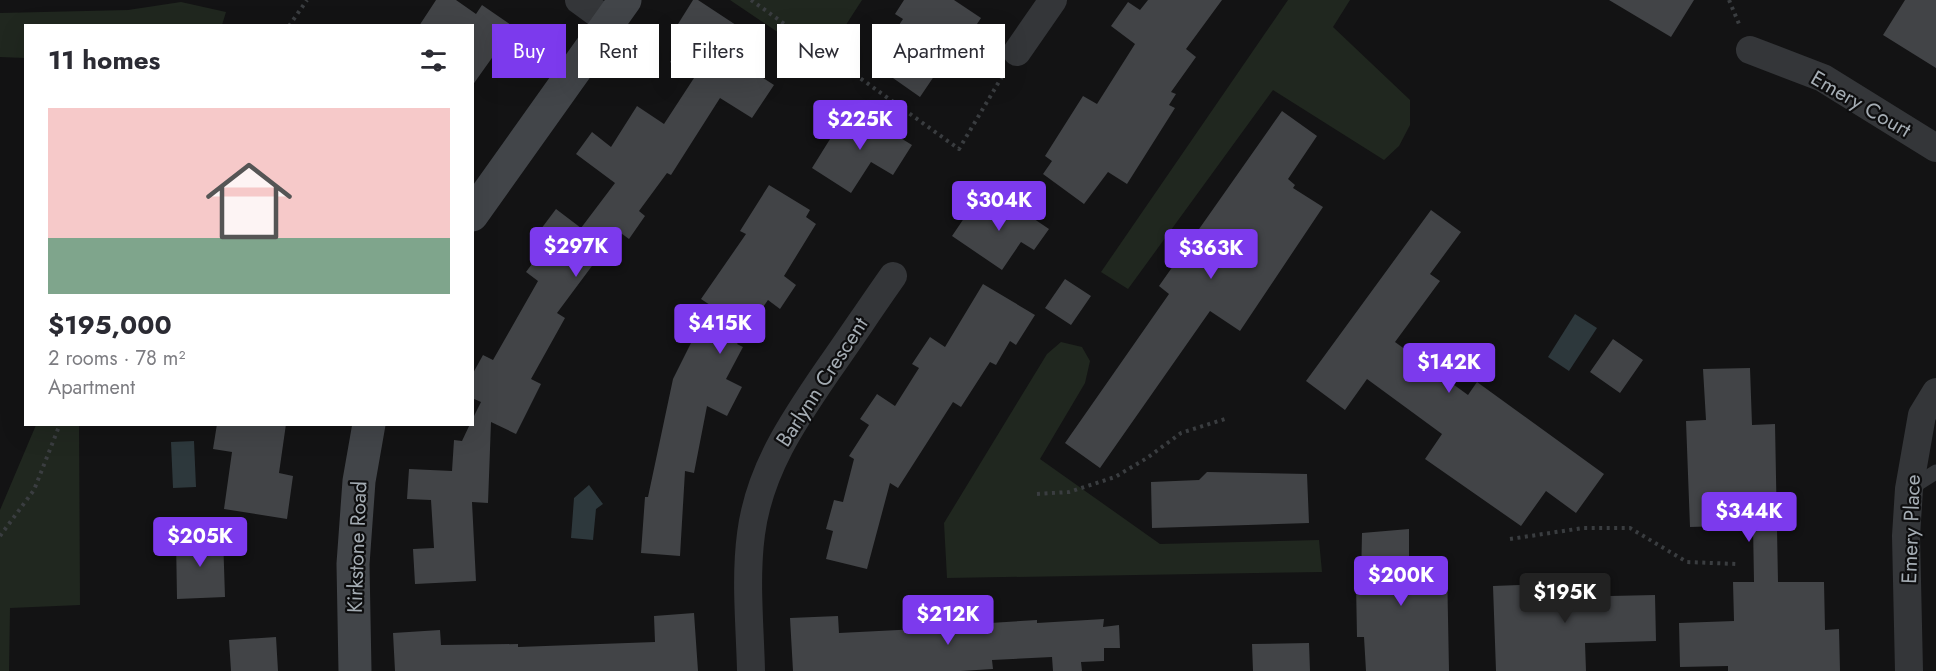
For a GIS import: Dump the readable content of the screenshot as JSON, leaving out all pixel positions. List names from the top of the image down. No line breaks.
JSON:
{"streets":{"street":["Emery Court","Barlynn Crescent","Emery Place","Kirkstone Road"]},"page":{"chip":["Buy","Rent","Filters","New","Apartment"],"heading":"11 homes","list":[{"name":"$195,000","note":"2 rooms · 78 m² · Apartment"}],"price":["$225K","$304K","$297K","$363K","$415K","$142K","$344K","$205K","$200K","$195K","$212K"]}}
